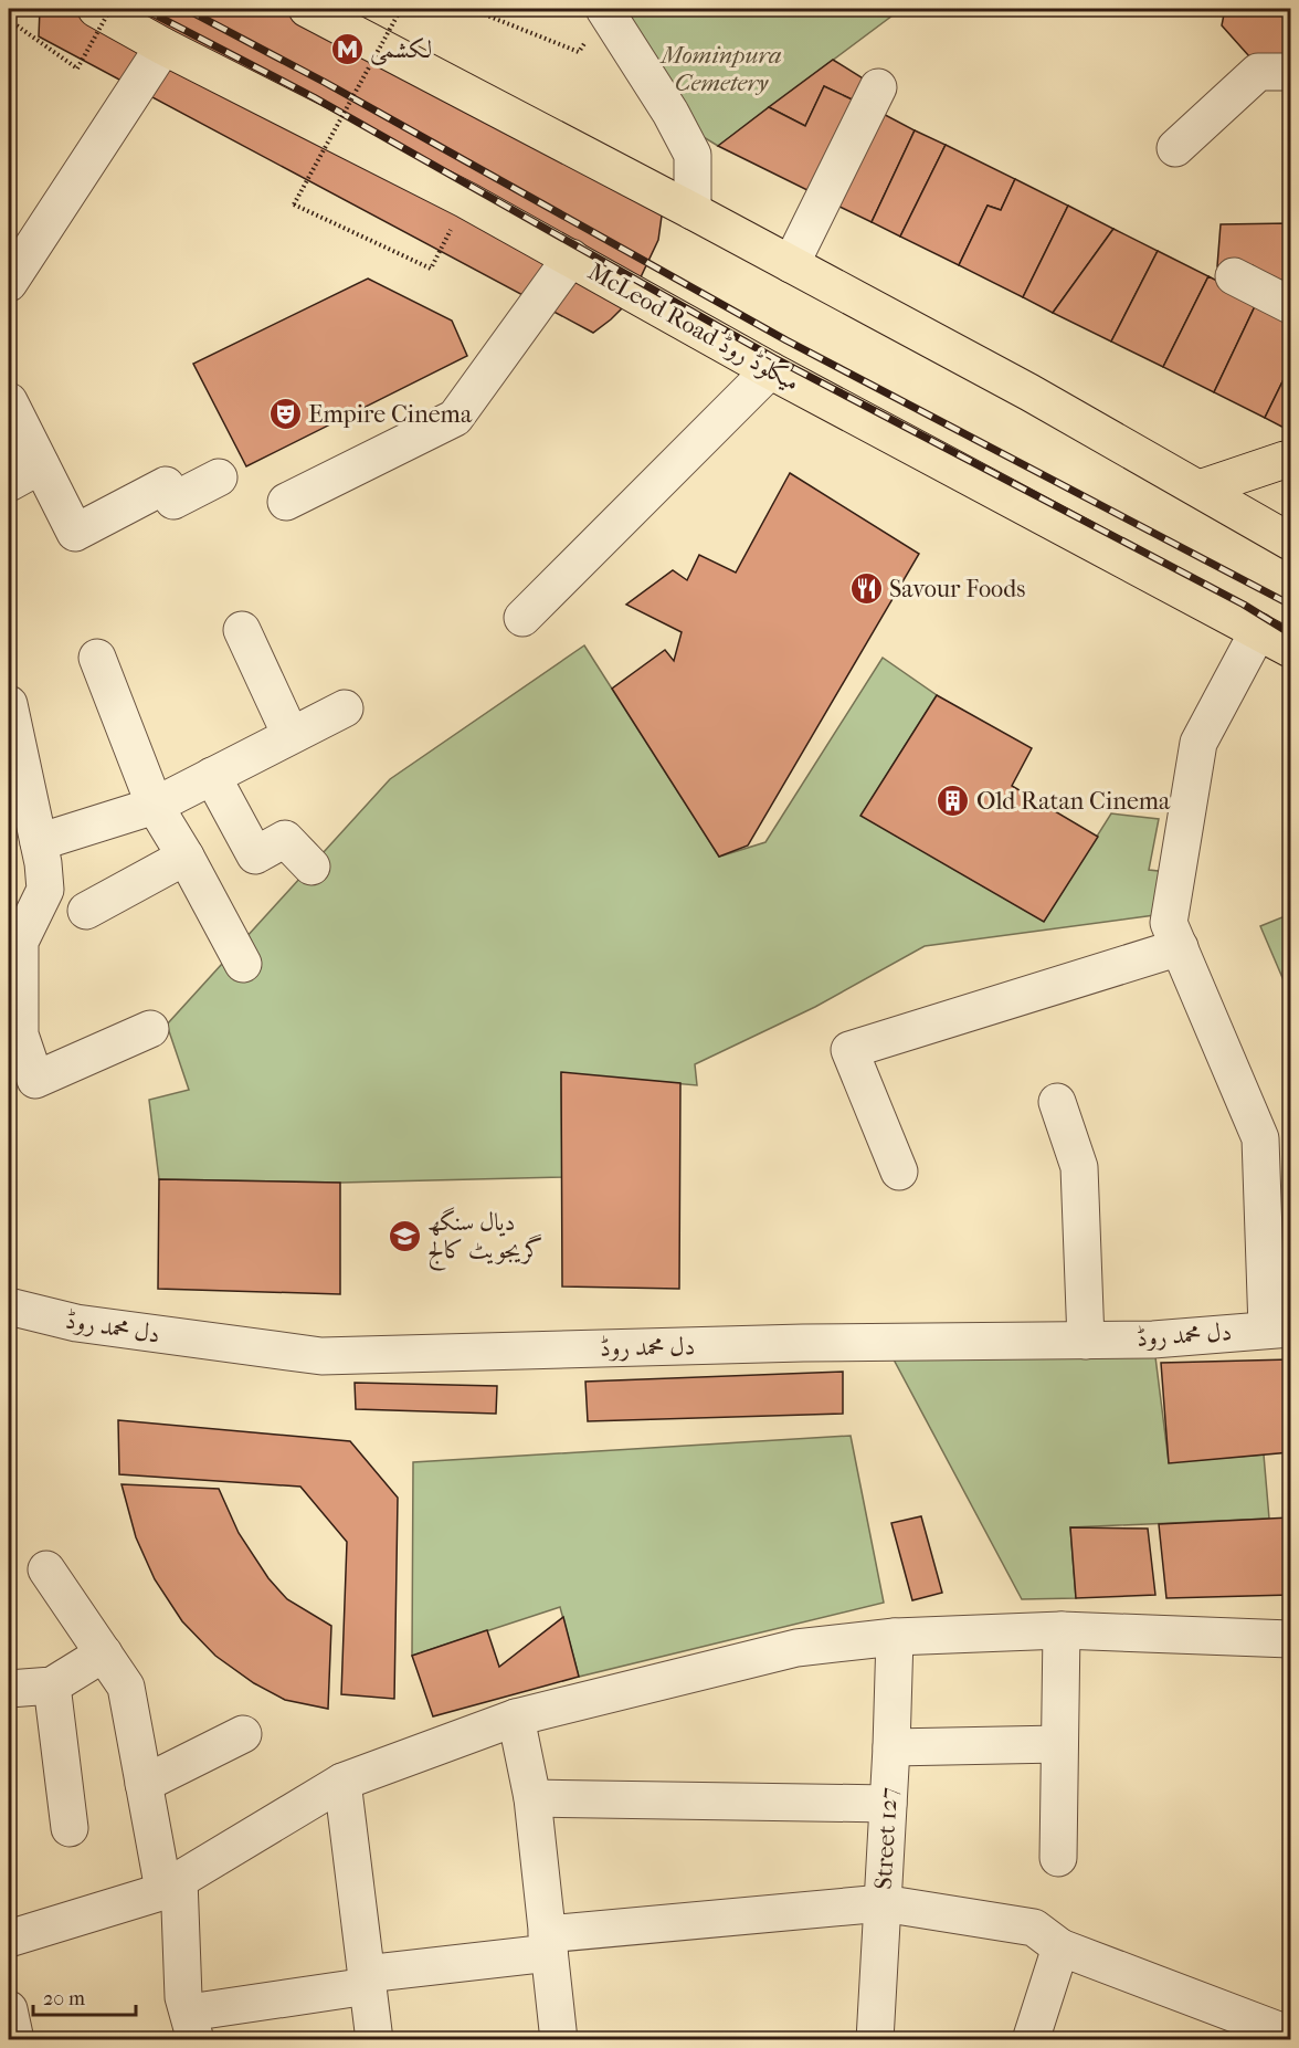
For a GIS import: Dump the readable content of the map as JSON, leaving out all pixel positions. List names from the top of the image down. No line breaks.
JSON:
{"streets":{"main road":["McLeod Road میکلوڈ روڈ"],"street":["دل محمد روڈ","Street 127"]},"parks":["Mominpura Cemetery"],"places":{"metro station":["لکشمی"],"theatre":["Empire Cinema"],"restaurant":["Savour Foods"],"building":["Old Ratan Cinema"],"school or university":["دیال سنگھ گریجویٹ کالج"]},"scale_bar":"20 m"}
